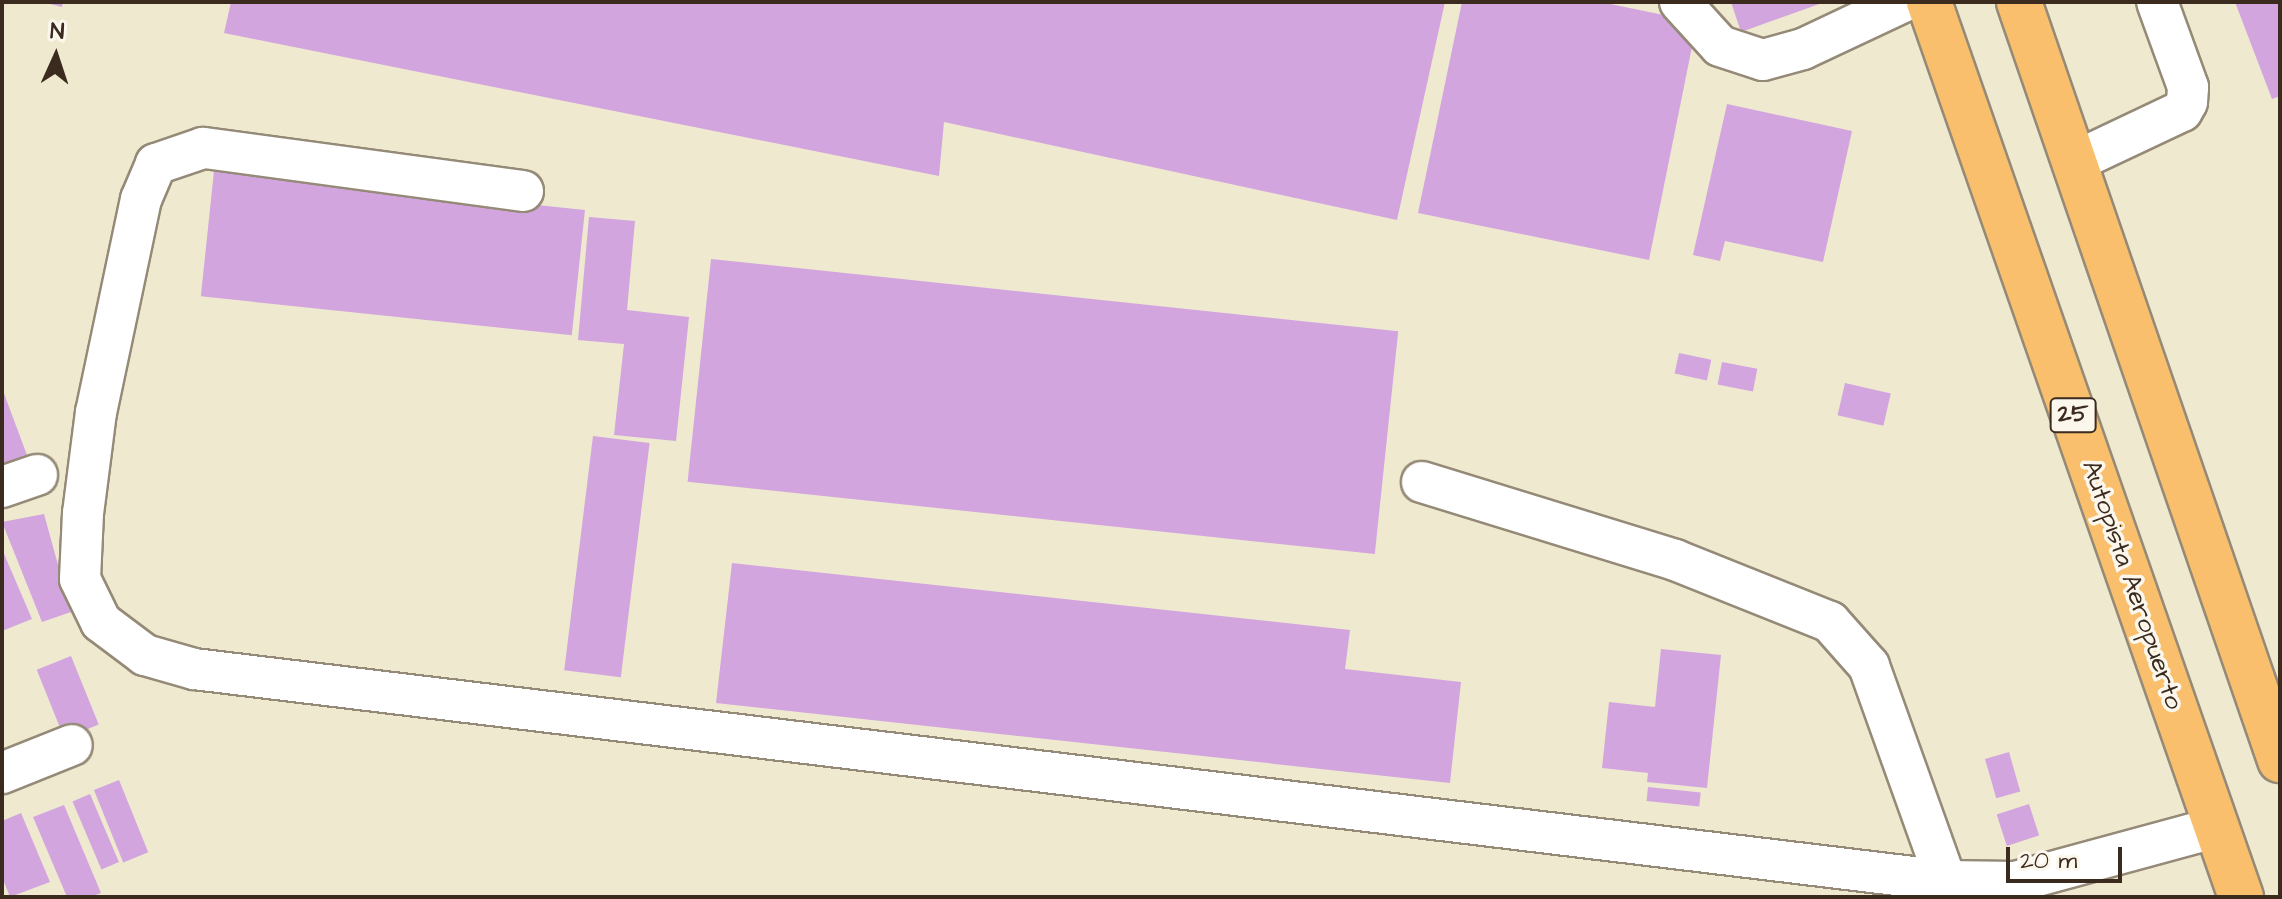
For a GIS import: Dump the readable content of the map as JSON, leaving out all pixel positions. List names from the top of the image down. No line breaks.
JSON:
{"streets":{"highway":["25","Autopista Aeropuerto"]},"scale_bar":"20 m","north":"top"}
